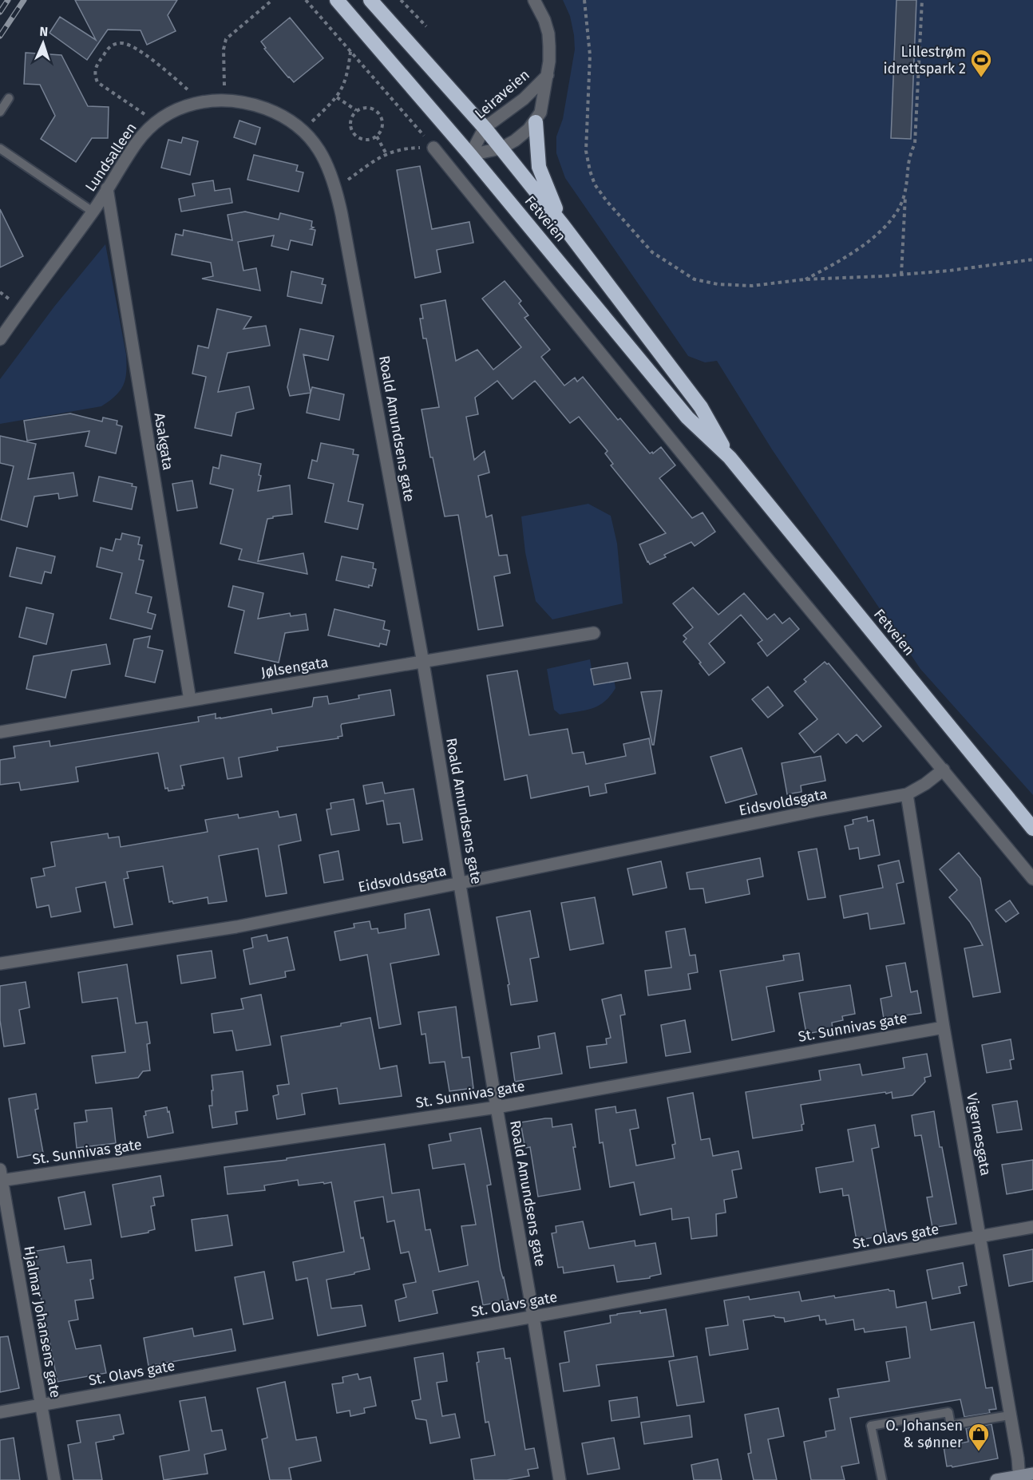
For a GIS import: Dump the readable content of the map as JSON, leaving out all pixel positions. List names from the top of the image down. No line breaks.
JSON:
{"streets":{"highway":["Fetveien"],"street":["Leiraveien","Lundsalleen","Roald Amundsens gate","Asakgata","Jølsengata","Eidsvoldsgata","St. Sunnivas gate","Vigernesgata","St. Olavs gate","Hjalmar Johansens gate"]},"crossings":[["Leiraveien","Fetveien"],["Lundsalleen","Roald Amundsens gate"],["Lundsalleen","Asakgata"],["Roald Amundsens gate","Jølsengata"],["Roald Amundsens gate","Eidsvoldsgata"],["Roald Amundsens gate","St. Sunnivas gate"],["Roald Amundsens gate","St. Olavs gate"],["Asakgata","Jølsengata"],["Eidsvoldsgata","Vigernesgata"],["St. Sunnivas gate","Vigernesgata"],["St. Sunnivas gate","Hjalmar Johansens gate"],["Vigernesgata","St. Olavs gate"],["St. Olavs gate","Hjalmar Johansens gate"]],"places":{"sports":["Lillestrøm idrettspark 2"],"shop":["O. Johansen & sønner"]},"north":"top"}
